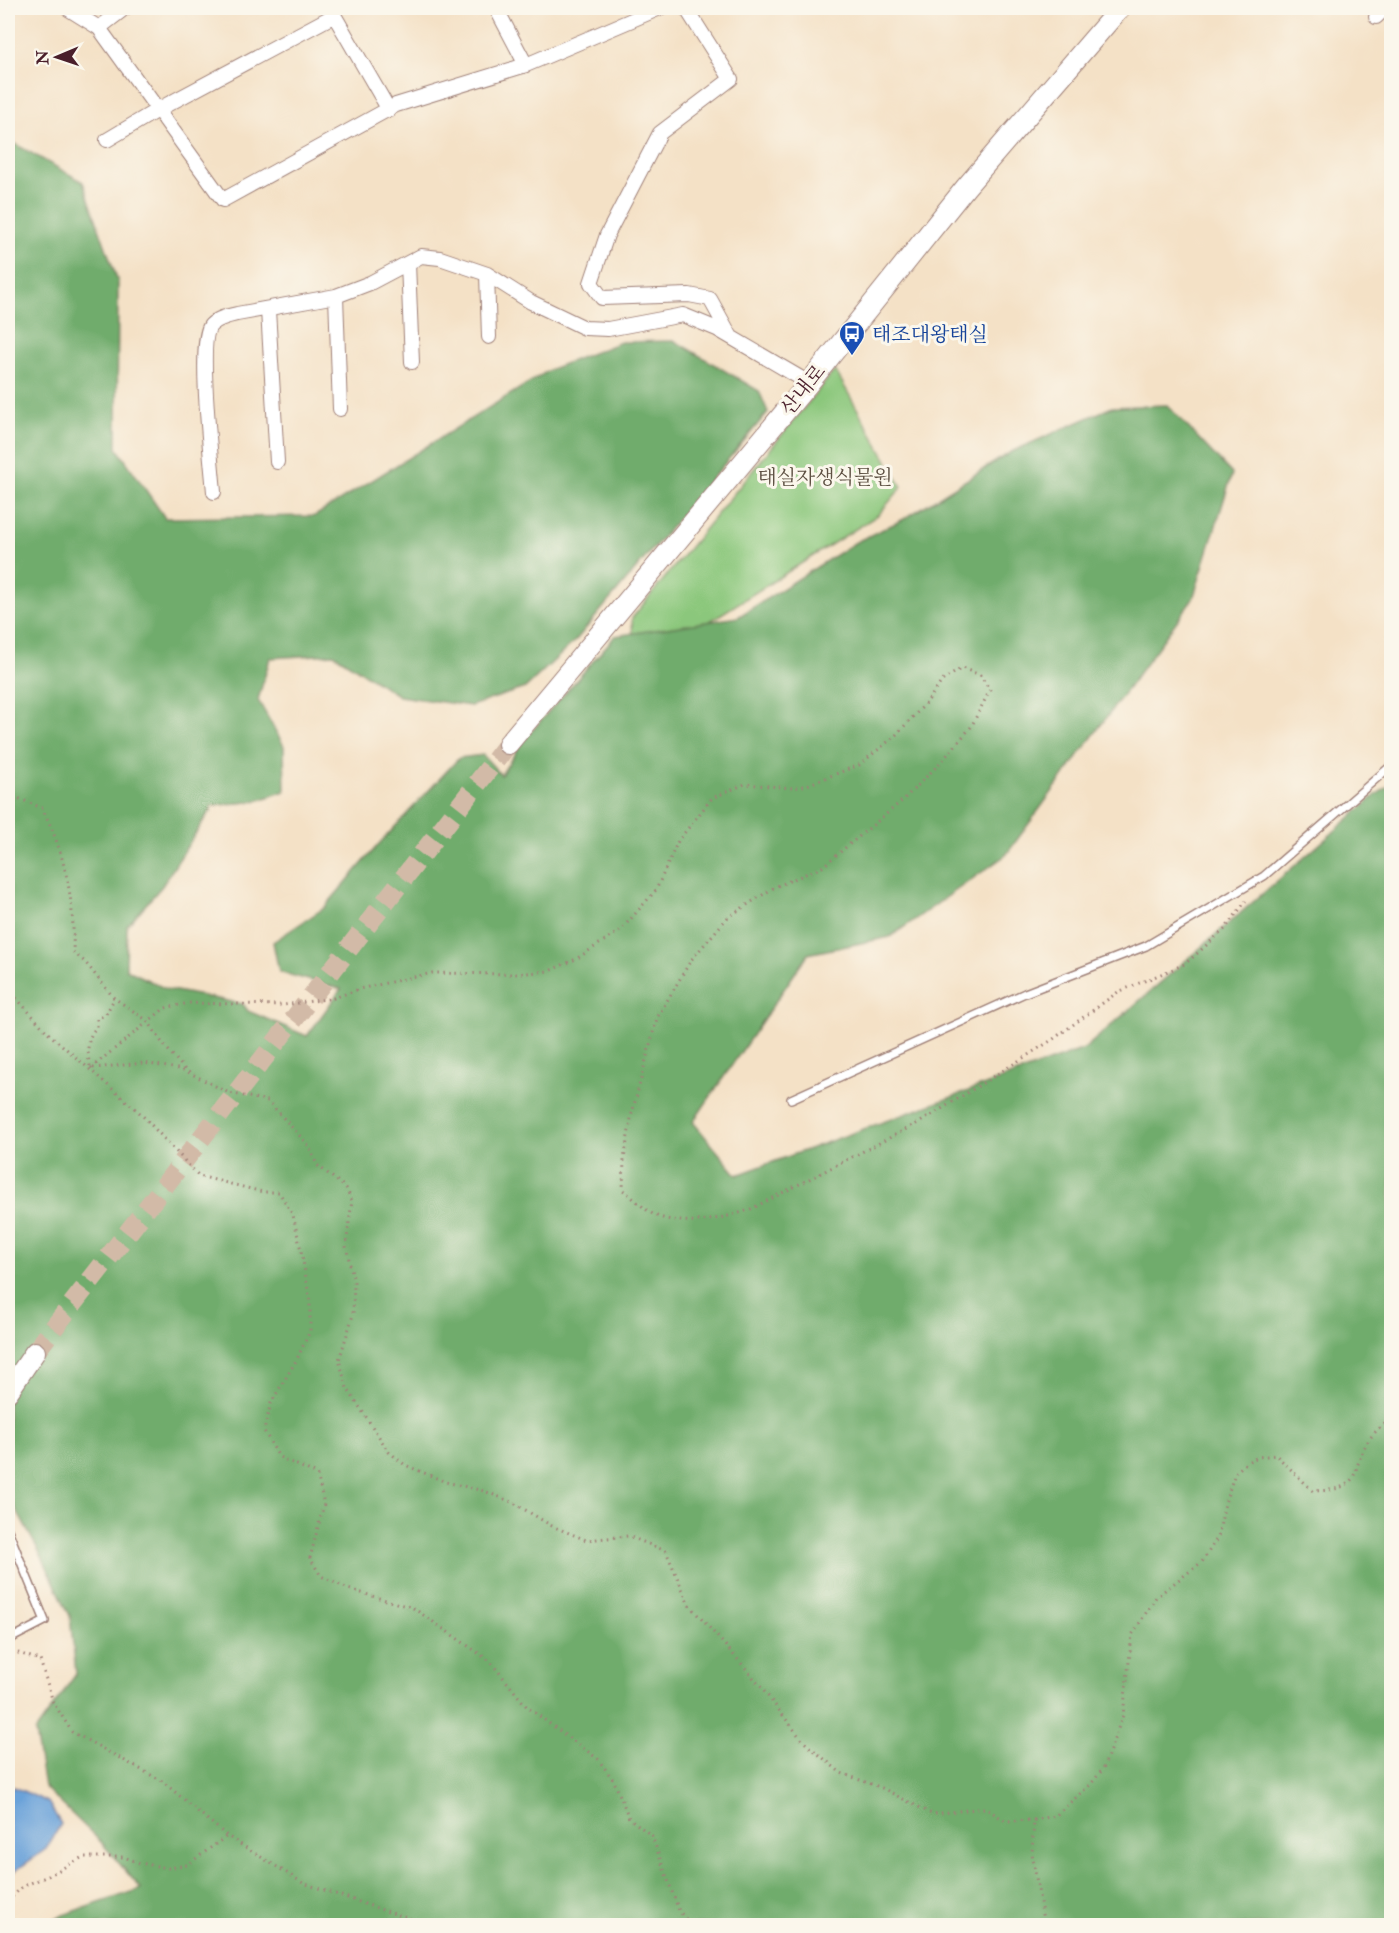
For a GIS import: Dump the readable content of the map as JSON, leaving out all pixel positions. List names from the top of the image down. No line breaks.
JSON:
{"streets":{"street":["산내로"]},"parks":["태실자생식물원"],"places":{"bus stop":["태조대왕태실"]},"north":"left"}
